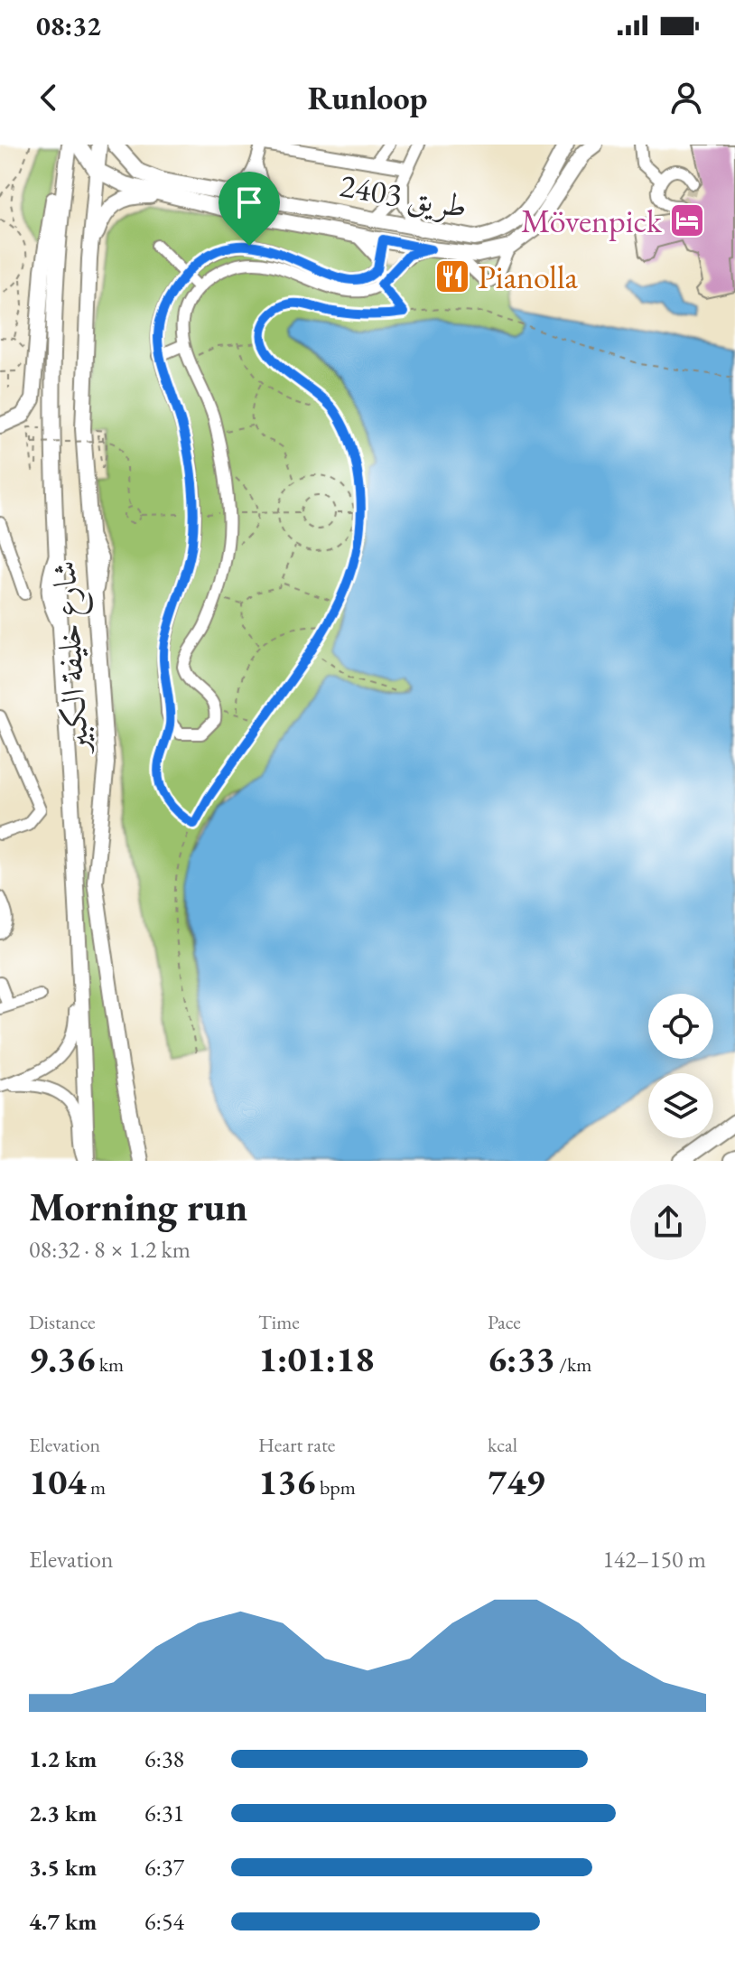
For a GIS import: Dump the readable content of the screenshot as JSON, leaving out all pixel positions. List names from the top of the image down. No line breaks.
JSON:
{"streets":{"main road":["طريق 2403","شارع خليفة الكبير"]},"places":{"hotel":["Mövenpick"],"restaurant":["Pianolla"]},"page":{"status":"08:32","header":"Runloop","heading":["Morning run","08:32 · 8 × 1.2 km"],"stats":[["Distance","9.36 km"],["Time","1:01:18"],["Pace","6:33 /km"],["Elevation","104 m"],["Heart rate","136 bpm"],["kcal","749"]],"chart":["Elevation","142–150 m"],"list":[{"name":"1.2 km","note":"6:38"},{"name":"2.3 km","note":"6:31"},{"name":"3.5 km","note":"6:37"},{"name":"4.7 km","note":"6:54"}]}}
